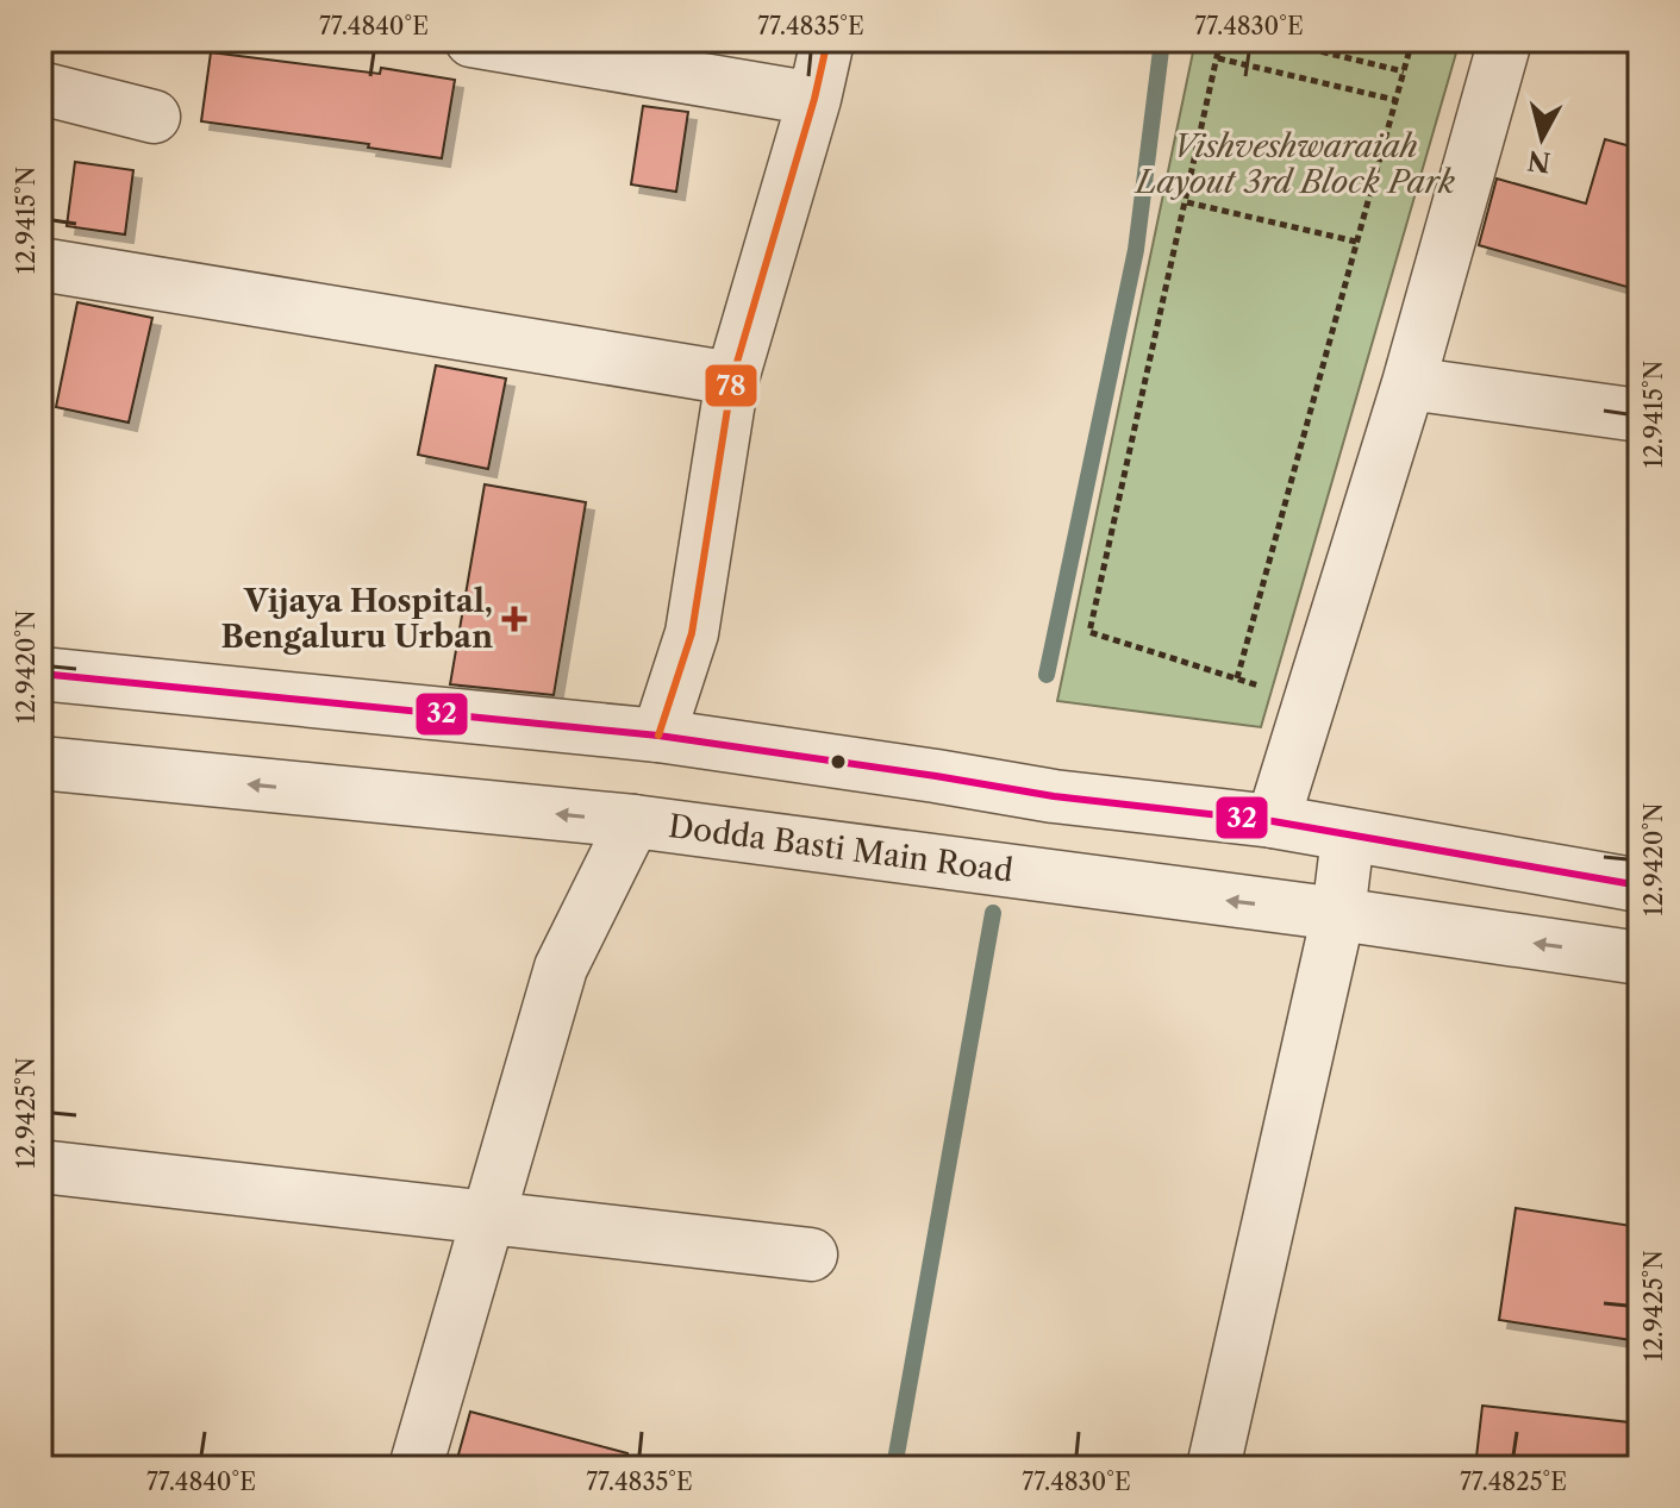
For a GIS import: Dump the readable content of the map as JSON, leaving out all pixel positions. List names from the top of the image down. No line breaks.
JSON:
{"streets":{"street":["Dodda Basti Main Road"]},"parks":["Vishveshwaraiah Layout 3rd Block Park"],"places":{"health":["Vijaya Hospital, Bengaluru Urban"]},"lines":["transit line 78","transit line 32"],"north":"bottom","coordinates":["77.4840°E","77.4835°E","77.4830°E","12.9415°N","12.9420°N","12.9425°N","77.4825°E"]}
